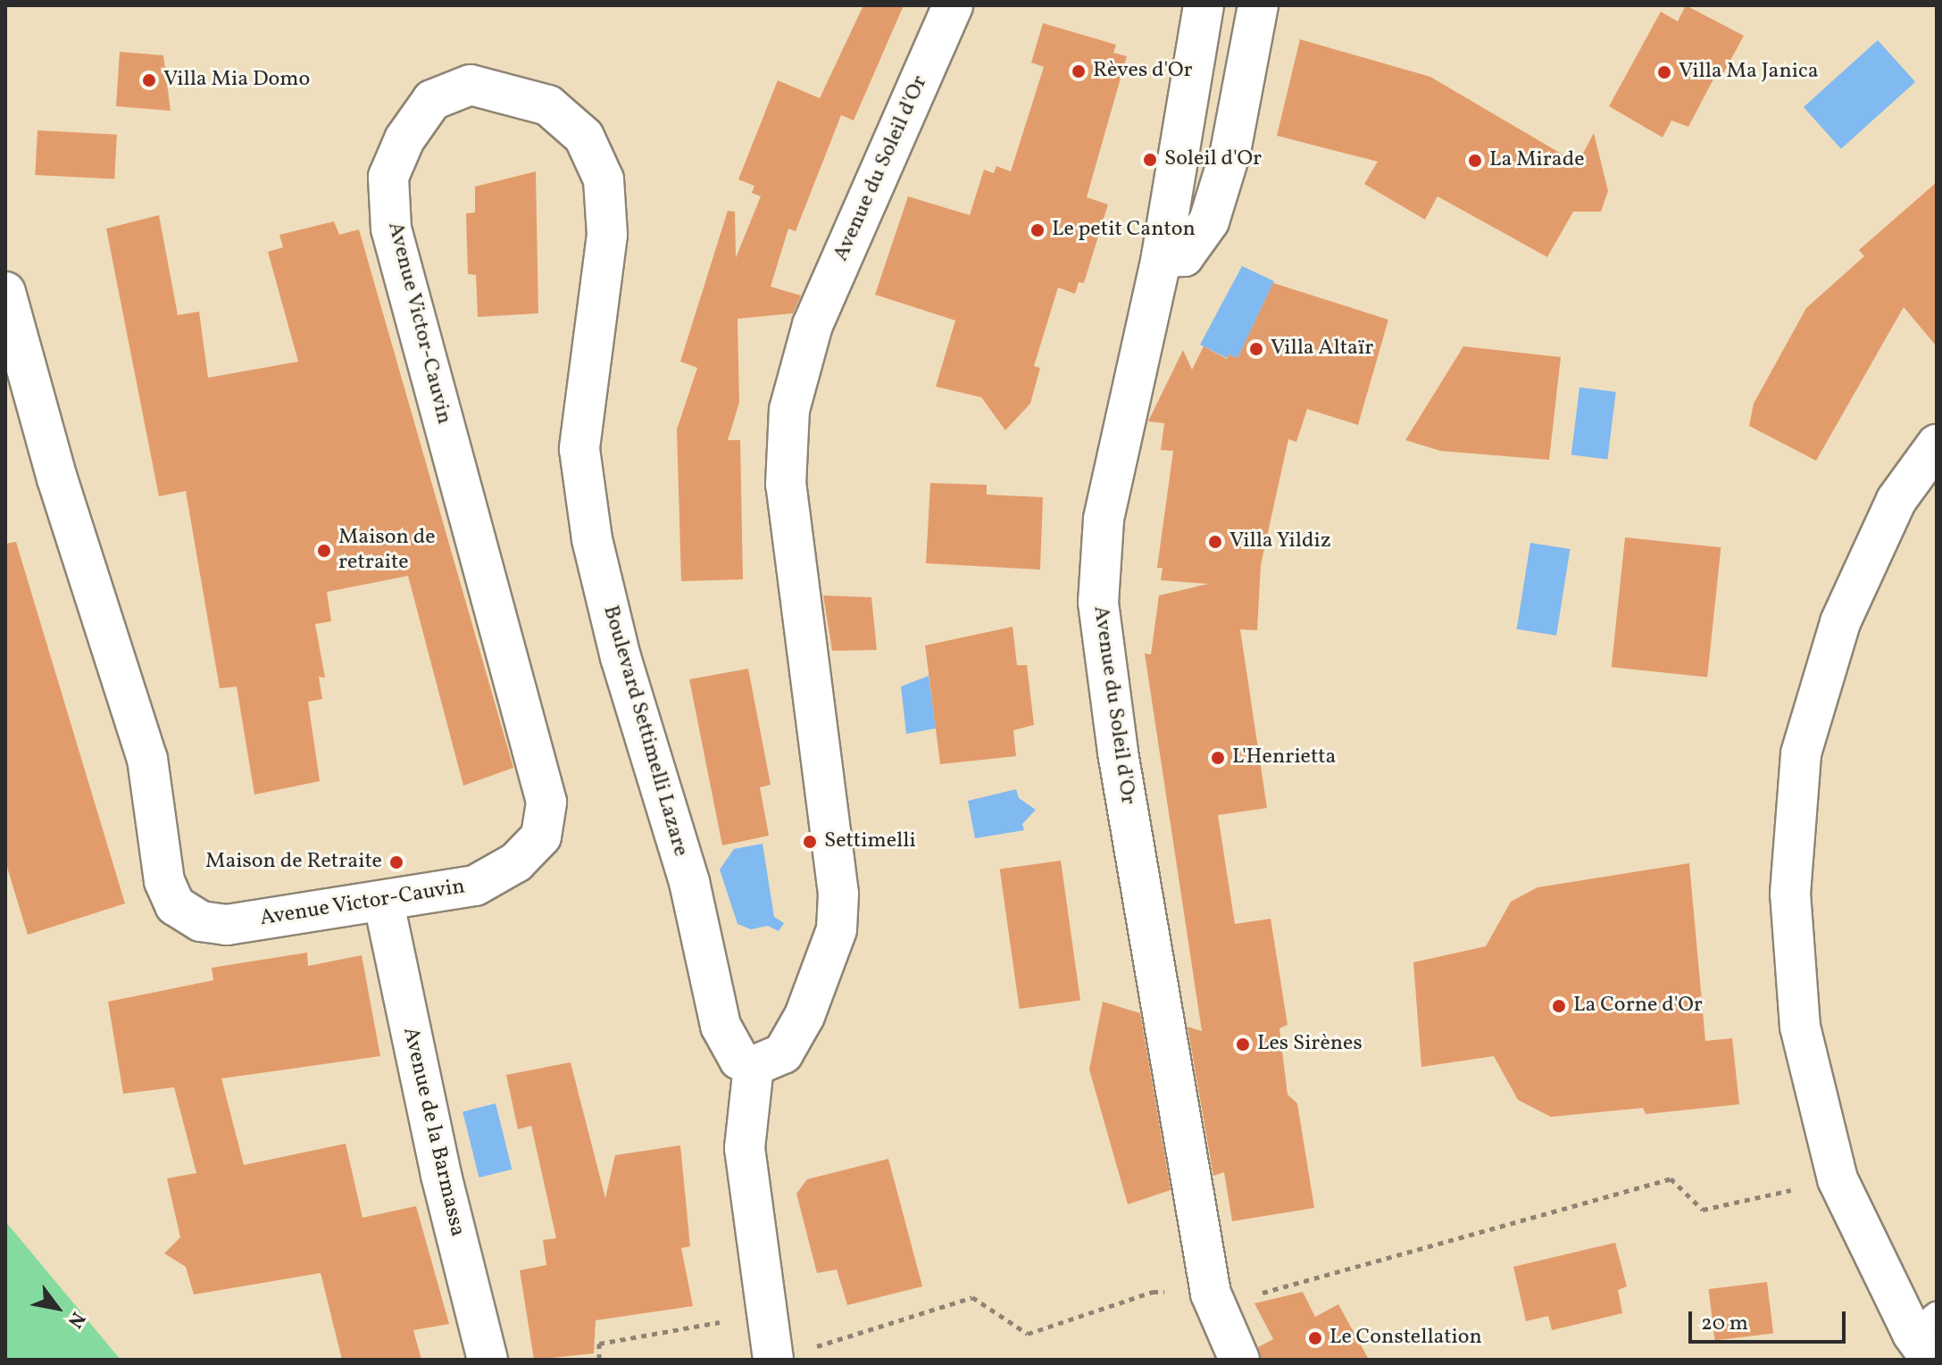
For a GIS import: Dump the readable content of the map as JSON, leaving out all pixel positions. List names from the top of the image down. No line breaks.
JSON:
{"streets":{"street":["Avenue du Soleil d'Or","Avenue Victor-Cauvin","Boulevard Settimelli Lazare","Avenue de la Barmassa"]},"crossings":[["Avenue du Soleil d'Or","Boulevard Settimelli Lazare"],["Avenue Victor-Cauvin","Boulevard Settimelli Lazare"],["Avenue Victor-Cauvin","Avenue de la Barmassa"]],"places":["Rèves d'Or","Villa Ma Janica","Villa Mia Domo","Soleil d'Or","La Mirade","Le petit Canton","Villa Altaïr","Villa Yildiz","Maison de retraite","L'Henrietta","Settimelli","Maison de Retraite","La Corne d'Or","Les Sirènes","Le Constellation"],"scale_bar":"20 m","north":"bottom right"}
